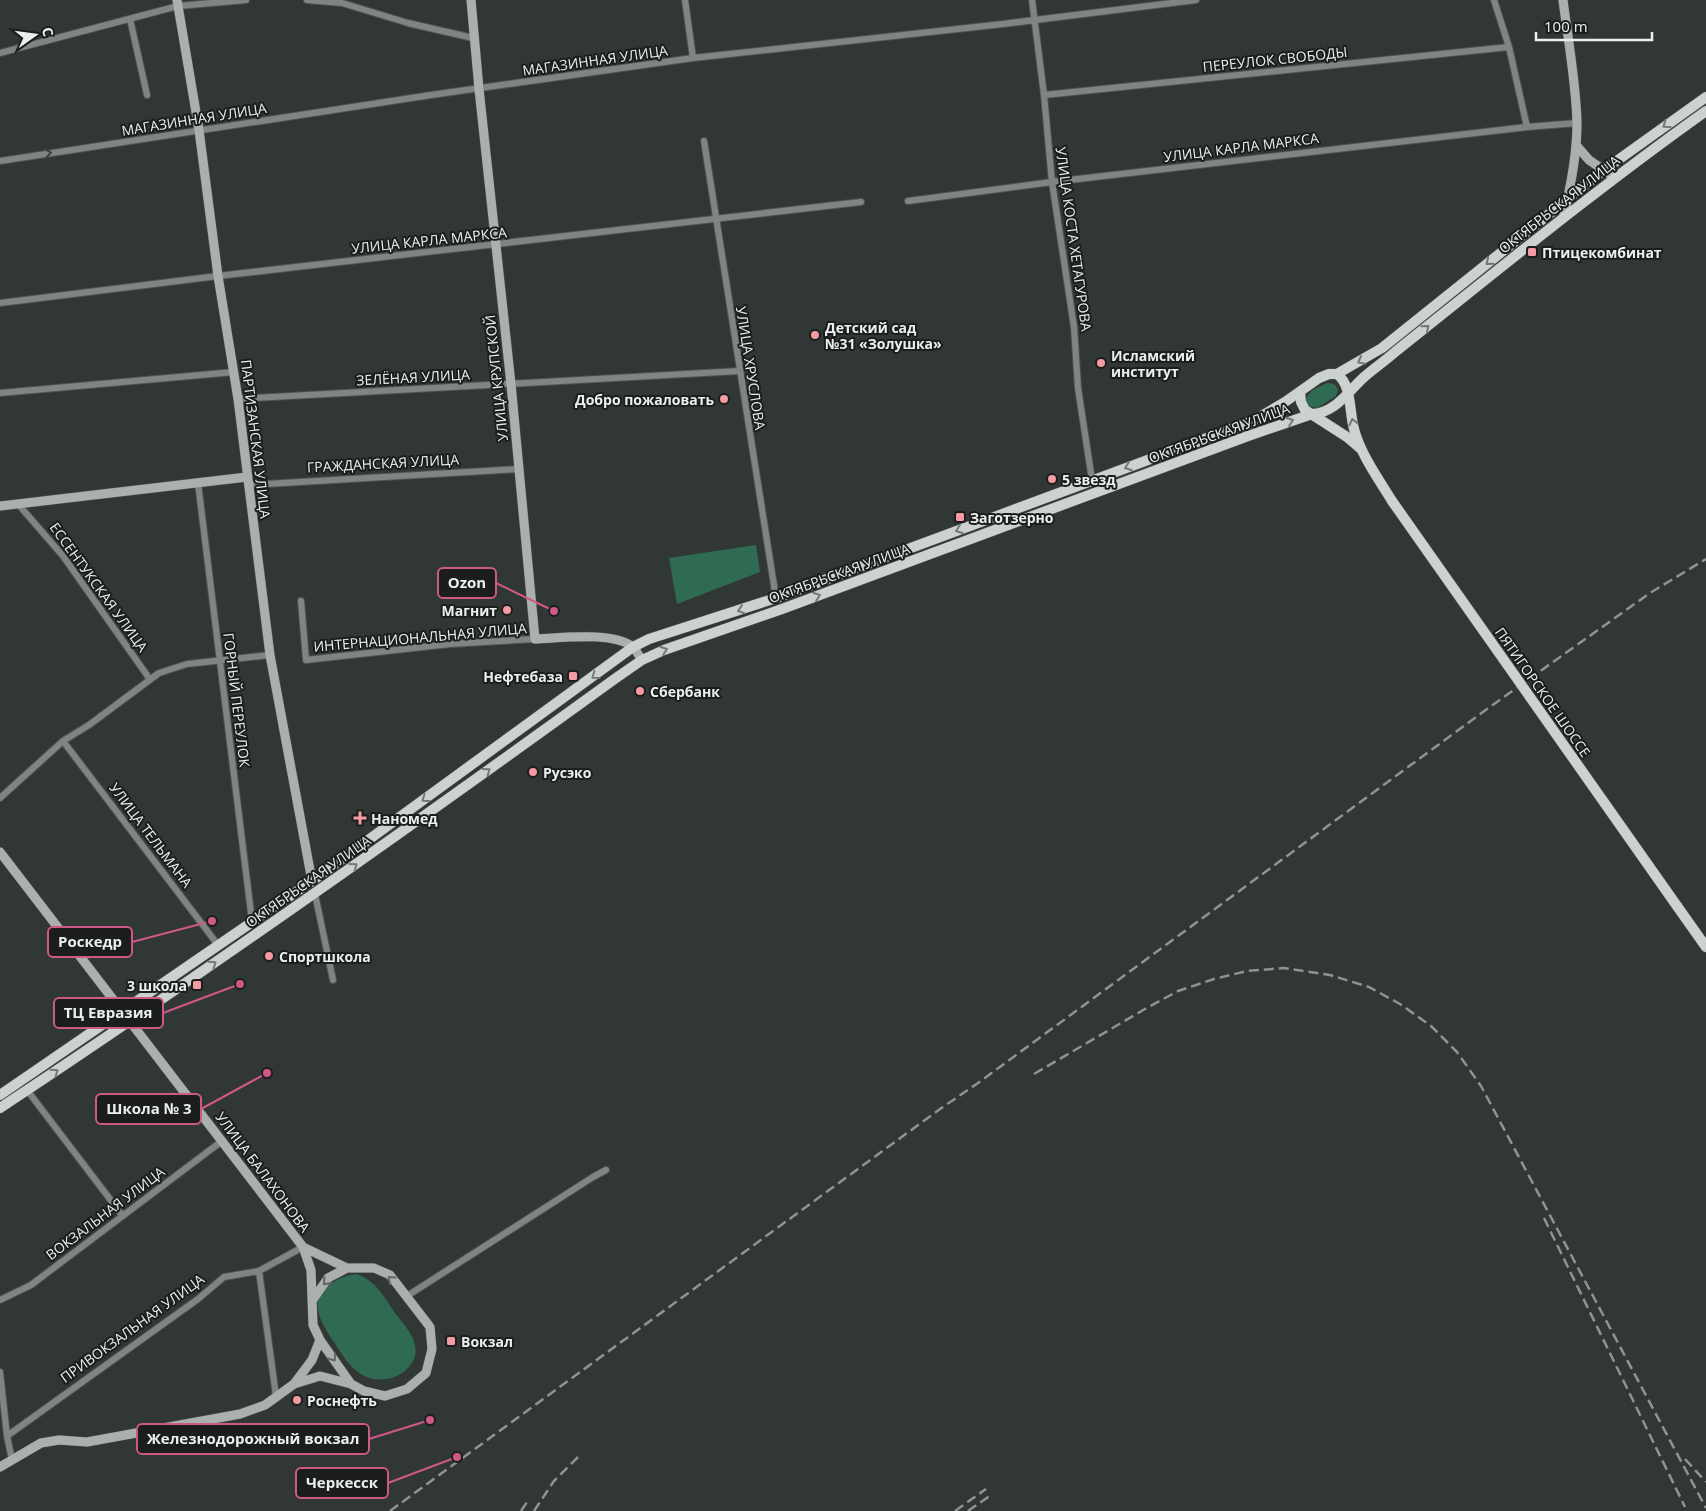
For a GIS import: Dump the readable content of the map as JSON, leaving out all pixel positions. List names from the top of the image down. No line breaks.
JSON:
{"streets":{"main road":["ОКТЯБРЬСКАЯ УЛИЦА","ПЯТИГОРСКОЕ ШОССЕ"],"street":["ПЕРЕУЛОК СВОБОДЫ","МАГАЗИННАЯ УЛИЦА","УЛИЦА КАРЛА МАРКСА","УЛИЦА КОСТА ХЕТАГУРОВА","УЛИЦА ХРУСЛОВА","ЗЕЛЁНАЯ УЛИЦА","УЛИЦА КРУПСКОЙ","ПАРТИЗАНСКАЯ УЛИЦА","ГРАЖДАНСКАЯ УЛИЦА","ЕССЕНТУКСКАЯ УЛИЦА","ИНТЕРНАЦИОНАЛЬНАЯ УЛИЦА","ГОРНЫЙ ПЕРЕУЛОК","УЛИЦА ТЕЛЬМАНА","УЛИЦА БАЛАХОНОВА","ВОКЗАЛЬНАЯ УЛИЦА","ПРИВОКЗАЛЬНАЯ УЛИЦА"]},"crossings":[["ПЕРЕУЛОК СВОБОДЫ","УЛИЦА КОСТА ХЕТАГУРОВА"],["МАГАЗИННАЯ УЛИЦА","УЛИЦА КОСТА ХЕТАГУРОВА"],["МАГАЗИННАЯ УЛИЦА","УЛИЦА КРУПСКОЙ"],["МАГАЗИННАЯ УЛИЦА","ПАРТИЗАНСКАЯ УЛИЦА"],["УЛИЦА КАРЛА МАРКСА","УЛИЦА КОСТА ХЕТАГУРОВА"],["УЛИЦА КАРЛА МАРКСА","УЛИЦА ХРУСЛОВА"],["УЛИЦА КАРЛА МАРКСА","УЛИЦА КРУПСКОЙ"],["УЛИЦА КАРЛА МАРКСА","ПАРТИЗАНСКАЯ УЛИЦА"],["ОКТЯБРЬСКАЯ УЛИЦА","УЛИЦА КОСТА ХЕТАГУРОВА"],["ОКТЯБРЬСКАЯ УЛИЦА","УЛИЦА ХРУСЛОВА"],["ОКТЯБРЬСКАЯ УЛИЦА","ПАРТИЗАНСКАЯ УЛИЦА"],["ОКТЯБРЬСКАЯ УЛИЦА","ПЯТИГОРСКОЕ ШОССЕ"],["ОКТЯБРЬСКАЯ УЛИЦА","ГОРНЫЙ ПЕРЕУЛОК"],["ОКТЯБРЬСКАЯ УЛИЦА","УЛИЦА ТЕЛЬМАНА"],["ОКТЯБРЬСКАЯ УЛИЦА","УЛИЦА БАЛАХОНОВА"],["УЛИЦА ХРУСЛОВА","ЗЕЛЁНАЯ УЛИЦА"],["ЗЕЛЁНАЯ УЛИЦА","УЛИЦА КРУПСКОЙ"],["ЗЕЛЁНАЯ УЛИЦА","ПАРТИЗАНСКАЯ УЛИЦА"],["УЛИЦА КРУПСКОЙ","ГРАЖДАНСКАЯ УЛИЦА"],["УЛИЦА КРУПСКОЙ","ИНТЕРНАЦИОНАЛЬНАЯ УЛИЦА"],["ПАРТИЗАНСКАЯ УЛИЦА","ГРАЖДАНСКАЯ УЛИЦА"],["ГРАЖДАНСКАЯ УЛИЦА","ЕССЕНТУКСКАЯ УЛИЦА"],["ГРАЖДАНСКАЯ УЛИЦА","ГОРНЫЙ ПЕРЕУЛОК"],["УЛИЦА БАЛАХОНОВА","ВОКЗАЛЬНАЯ УЛИЦА"],["УЛИЦА БАЛАХОНОВА","ПРИВОКЗАЛЬНАЯ УЛИЦА"]],"places":{"transit":["Птицекомбинат","Заготзерно","Нефтебаза","3 школа","Вокзал"],"other":["Детский сад №31 «Золушка»","Исламский институт","Добро пожаловать","5 звезд","Магнит","Ozon","Сбербанк","Русэко","Роскедр","Спортшкола","ТЦ Евразия","Школа № 3","Роснефть","Железнодорожный вокзал","Черкесск"],"health":["Наномед"]},"scale_bar":"100 m","north":"right"}
